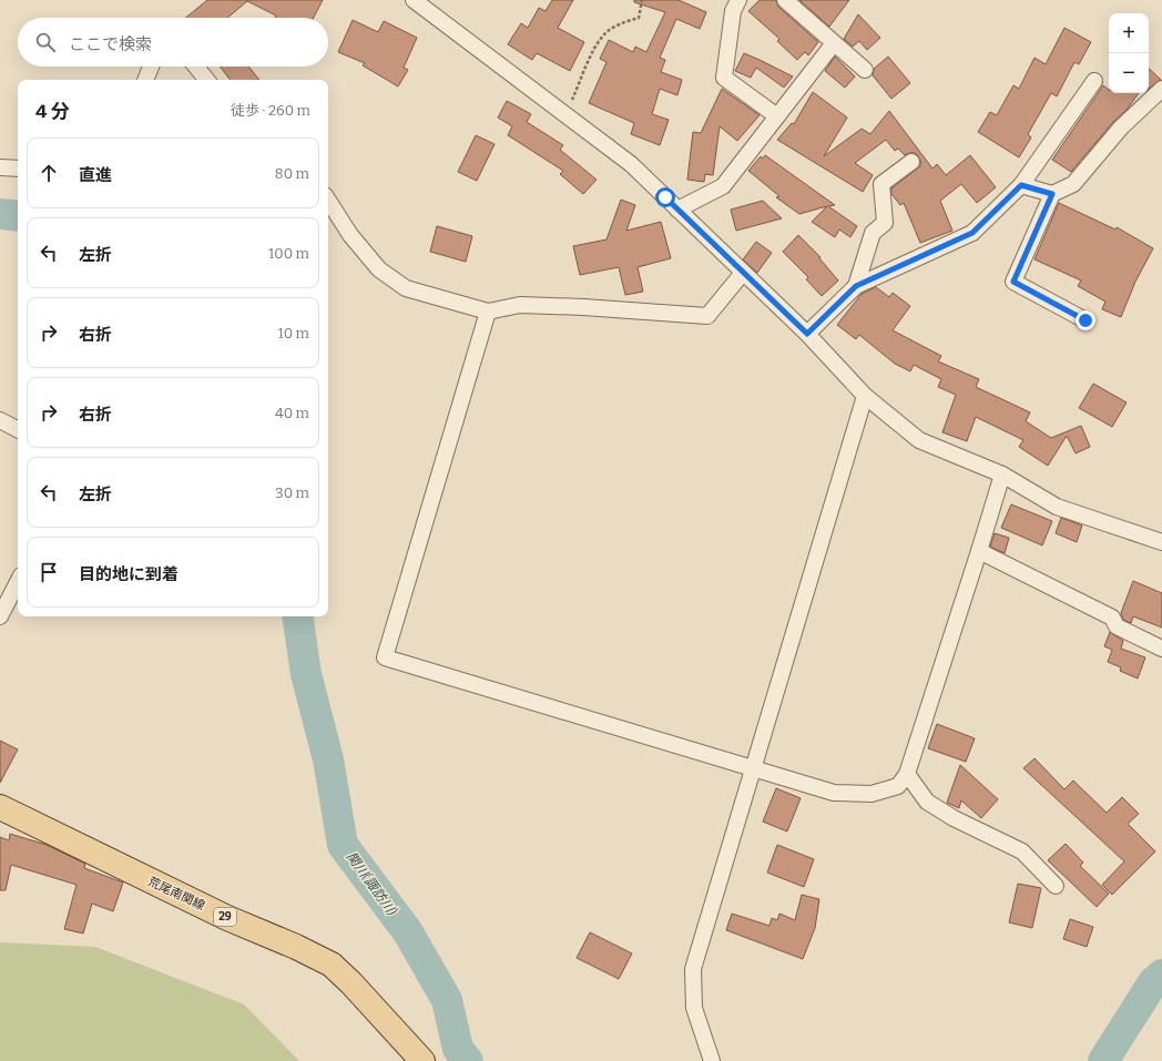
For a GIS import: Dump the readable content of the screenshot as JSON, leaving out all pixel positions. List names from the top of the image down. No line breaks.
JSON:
{"streets":{"main road":["荒尾南関線","29"]},"water":["関川(諏訪川)"],"page":{"map_buttons":["+","−"],"search":"ここで検索","heading":["4 分","徒歩 · 260 m"],"list":[["直進","80 m"],["左折","100 m"],["右折","10 m"],["右折","40 m"],["左折","30 m"],"目的地に到着"]}}
